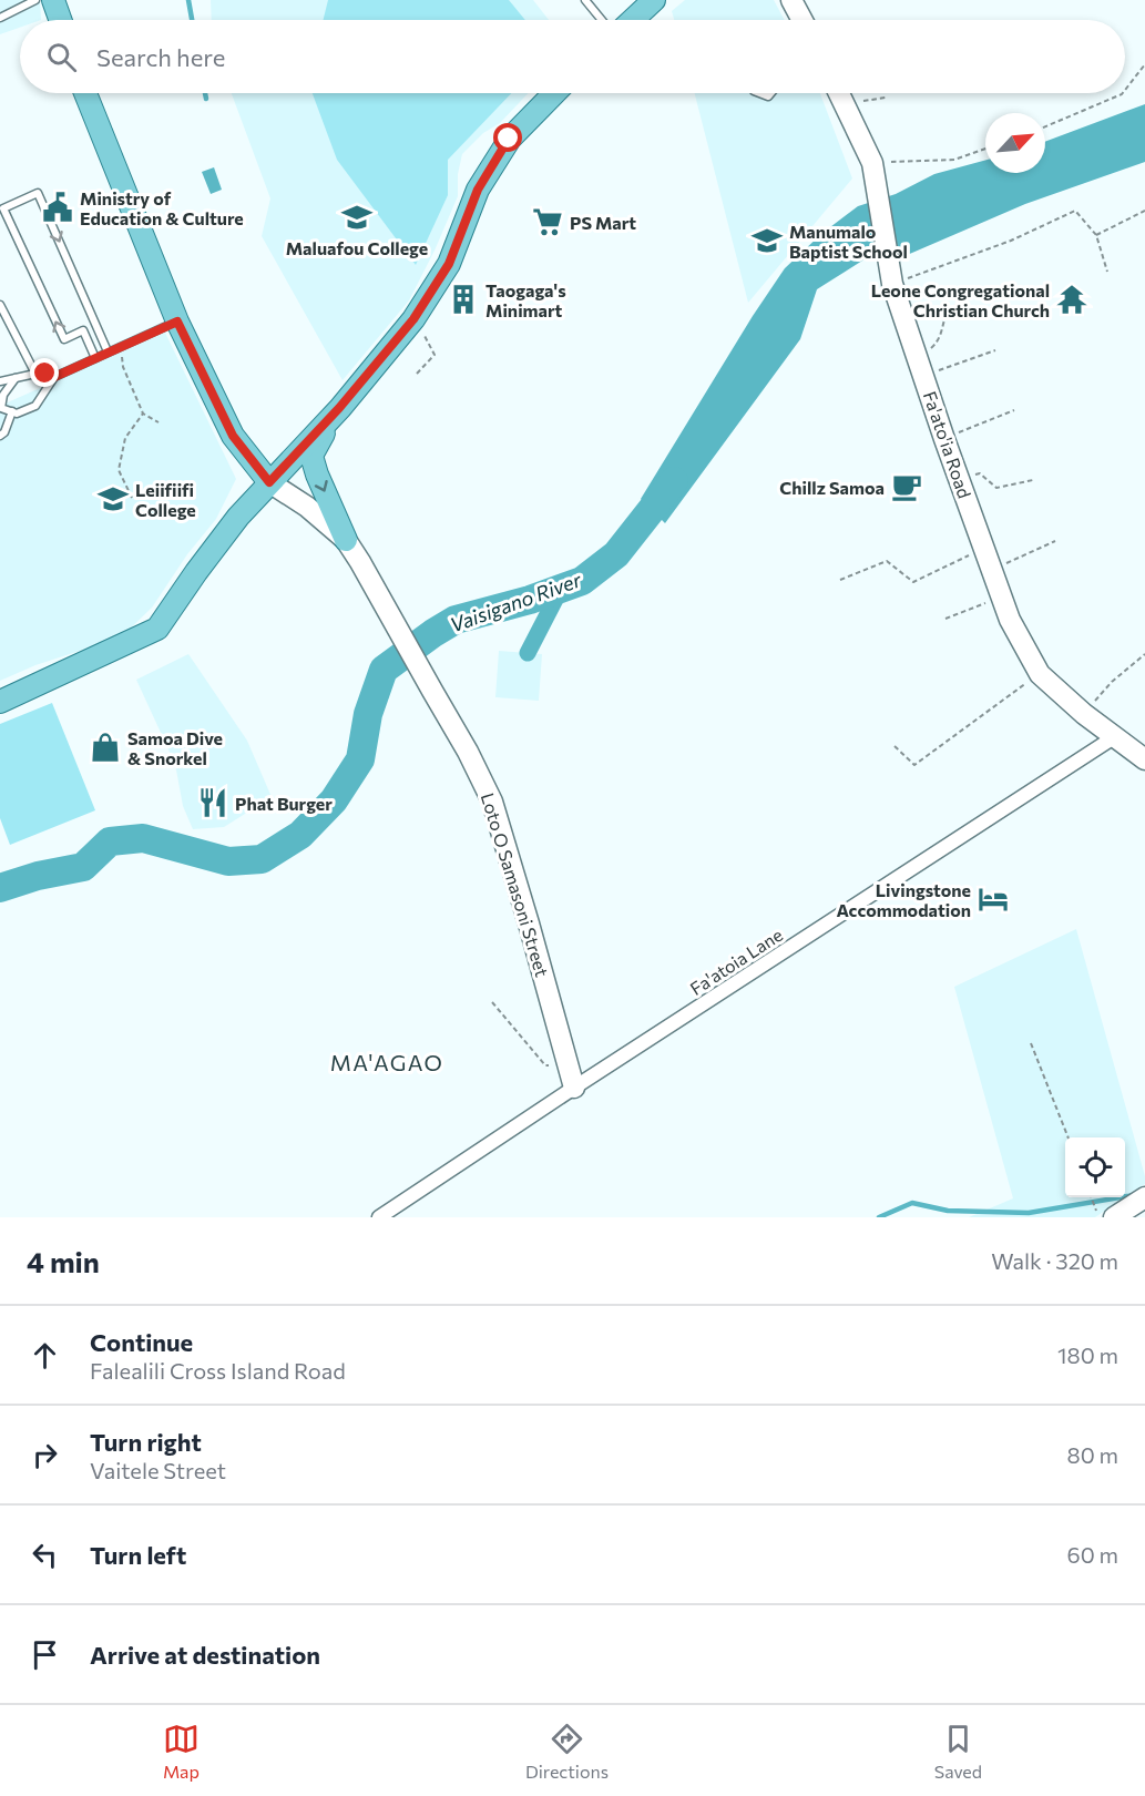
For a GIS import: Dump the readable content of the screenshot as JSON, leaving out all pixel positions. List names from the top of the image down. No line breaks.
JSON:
{"streets":{"main road":["Fa'ato'ia Road","Loto O Samasoni Street"],"street":["Fa'atoia Lane"]},"crossings":[["Fa'ato'ia Road","Fa'atoia Lane"],["Loto O Samasoni Street","Fa'atoia Lane"]],"districts":["MA'AGAO"],"water":["Vaisigano River"],"places":{"public building":["Ministry of Education & Culture"],"school or university":["Maluafou College","Manumalo Baptist School","Leiifiifi College"],"supermarket":["PS Mart"],"building":["Taogaga's Minimart"],"temple":["Leone Congregational Christian Church"],"cafe":["Chillz Samoa"],"shop":["Samoa Dive & Snorkel"],"restaurant":["Phat Burger"],"hotel":["Livingstone Accommodation"]},"north":"top right","page":{"search":"Search here","heading":["4 min","Walk · 320 m"],"list":[["Continue","Falealili Cross Island Road","180 m"],["Turn right","Vaitele Street","80 m"],["Turn left","60 m"],"Arrive at destination"],"nav":["Map","Directions","Saved"]}}
